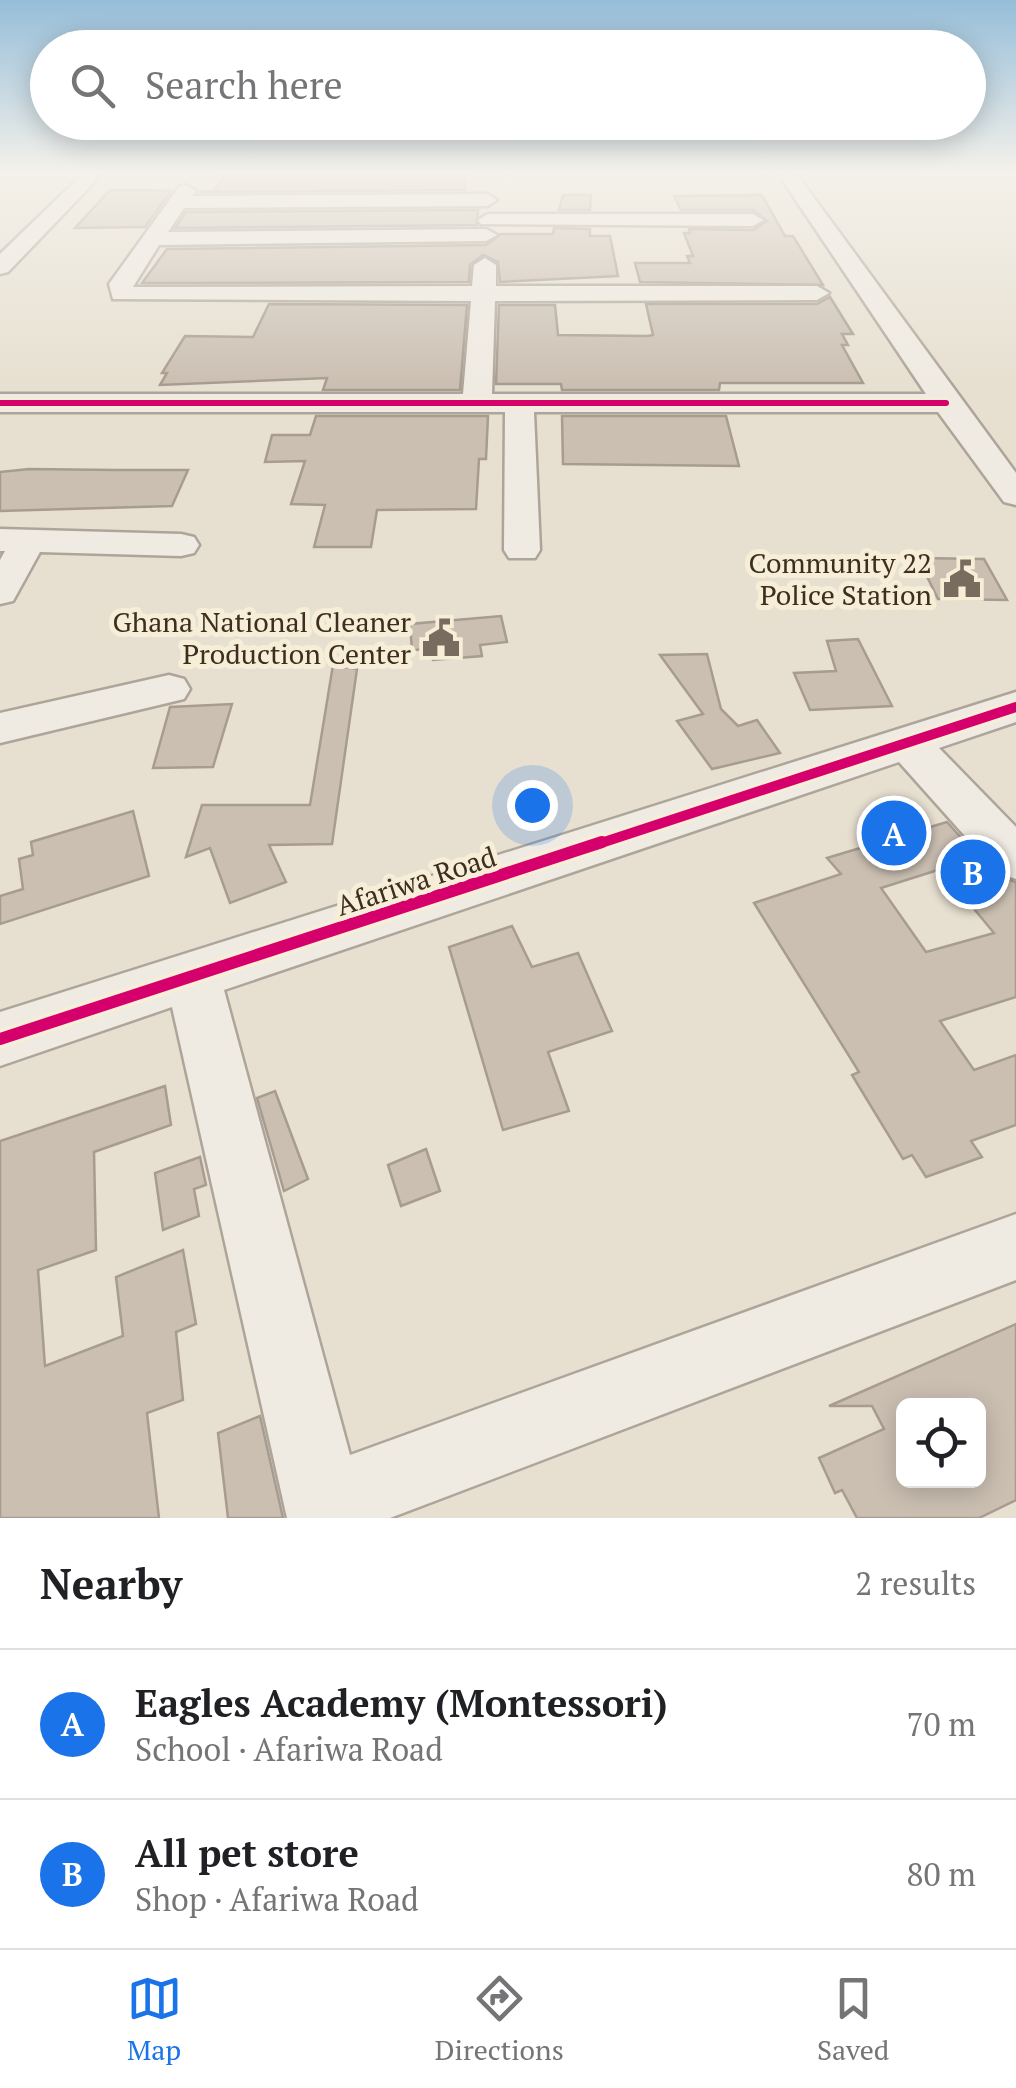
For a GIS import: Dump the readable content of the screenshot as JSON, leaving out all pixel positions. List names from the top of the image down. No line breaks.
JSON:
{"streets":{"street":["Afariwa Road"]},"places":{"public building":["Community 22 Police Station","Ghana National Cleaner Production Center"]},"page":{"search":"Search here","pins":["A","B"],"heading":["Nearby","2 results"],"list":[{"mark":"A","name":"Eagles Academy (Montessori)","note":"School · Afariwa Road","value":"70 m"},{"mark":"B","name":"All pet store","note":"Shop · Afariwa Road","value":"80 m"}],"nav":["Map","Directions","Saved"]}}
